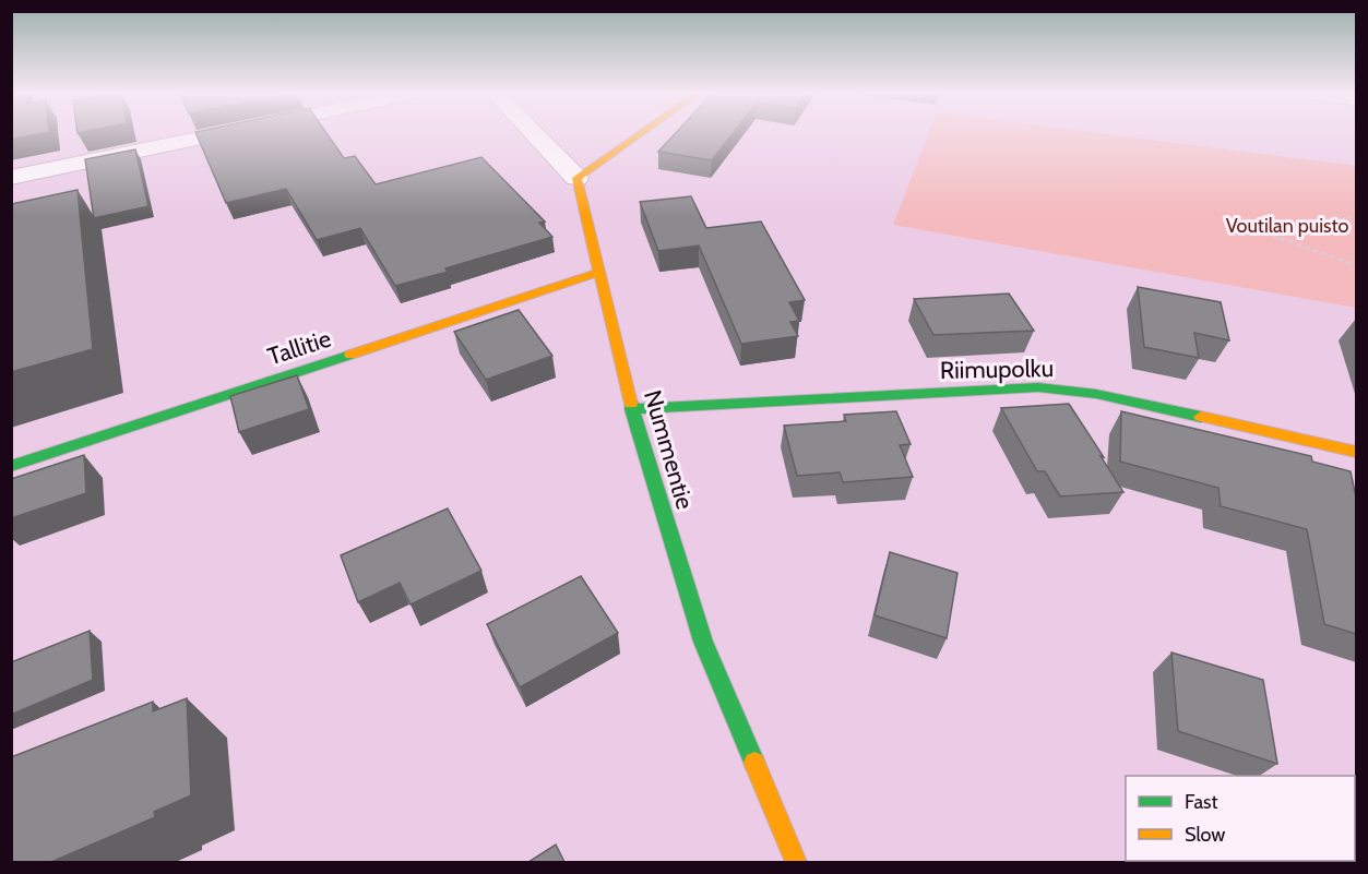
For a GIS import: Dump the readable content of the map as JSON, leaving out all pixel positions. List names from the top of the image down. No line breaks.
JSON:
{"streets":{"street":["Tallitie","Riimupolku","Nummentie"]},"crossings":[["Tallitie","Nummentie"],["Riimupolku","Nummentie"]],"parks":["Voutilan puisto"],"legend":["Fast","Slow"]}
